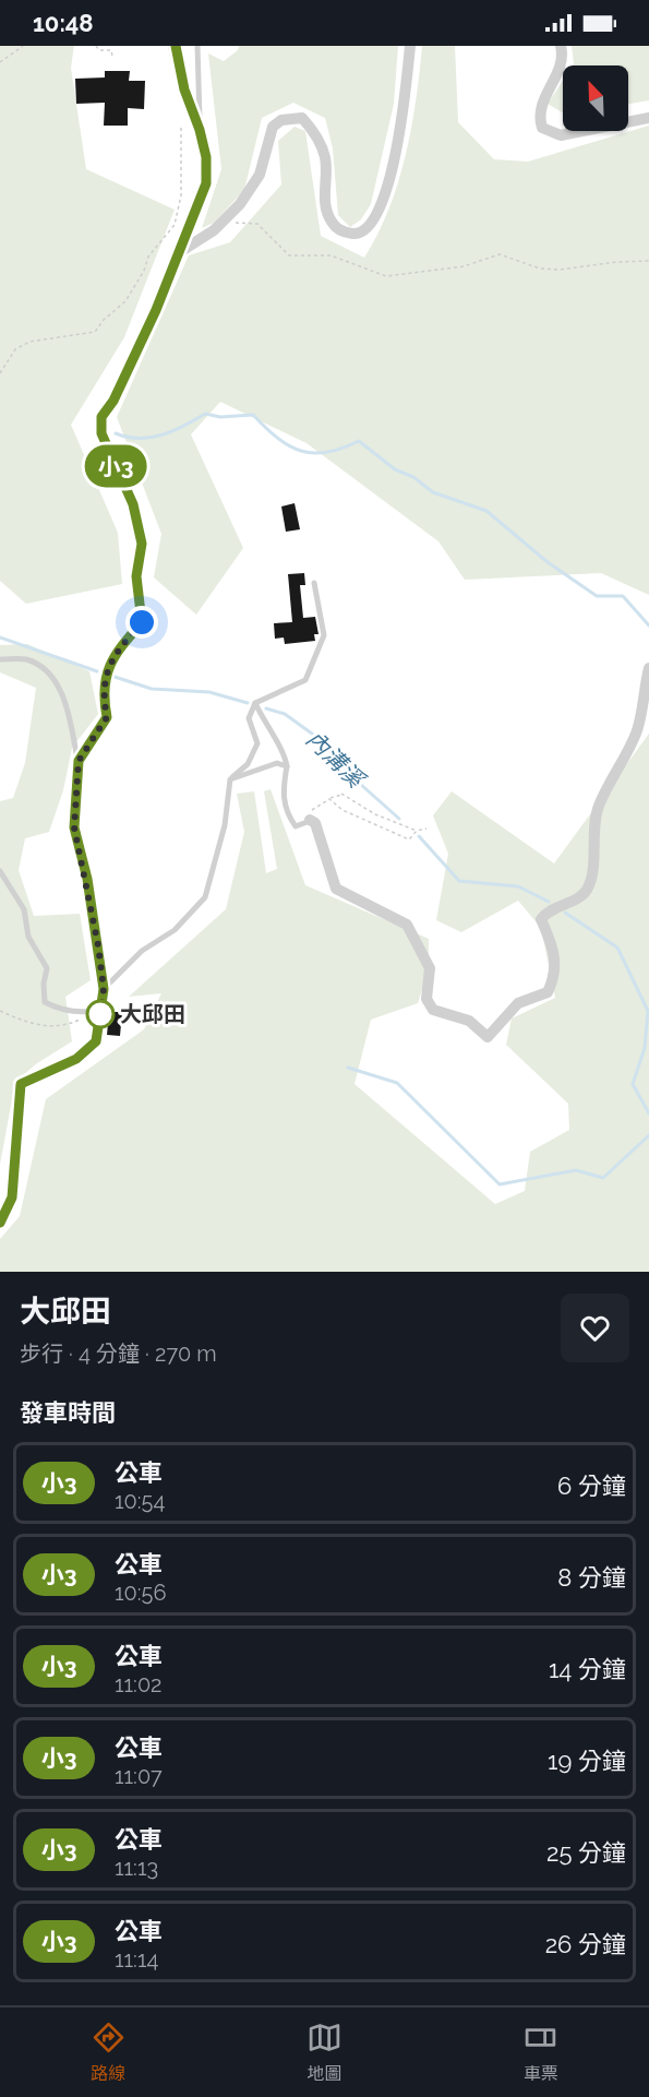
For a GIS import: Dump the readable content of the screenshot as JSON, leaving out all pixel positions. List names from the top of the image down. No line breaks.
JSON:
{"water":["內溝溪"],"places":["大邱田"],"lines":["bus line 小3"],"north":"top left","page":{"status":"10:48","on_map":"小3","heading":[["大邱田","步行 · 4 分鐘 · 270 m"],"發車時間"],"list":[{"mark":"小3","name":"公車","note":"10:54","value":"6 分鐘"},{"mark":"小3","name":"公車","note":"10:56","value":"8 分鐘"},{"mark":"小3","name":"公車","note":"11:02","value":"14 分鐘"},{"mark":"小3","name":"公車","note":"11:07","value":"19 分鐘"},{"mark":"小3","name":"公車","note":"11:13","value":"25 分鐘"},{"mark":"小3","name":"公車","note":"11:14","value":"26 分鐘"}],"tabs":["路線","地圖","車票"]}}
